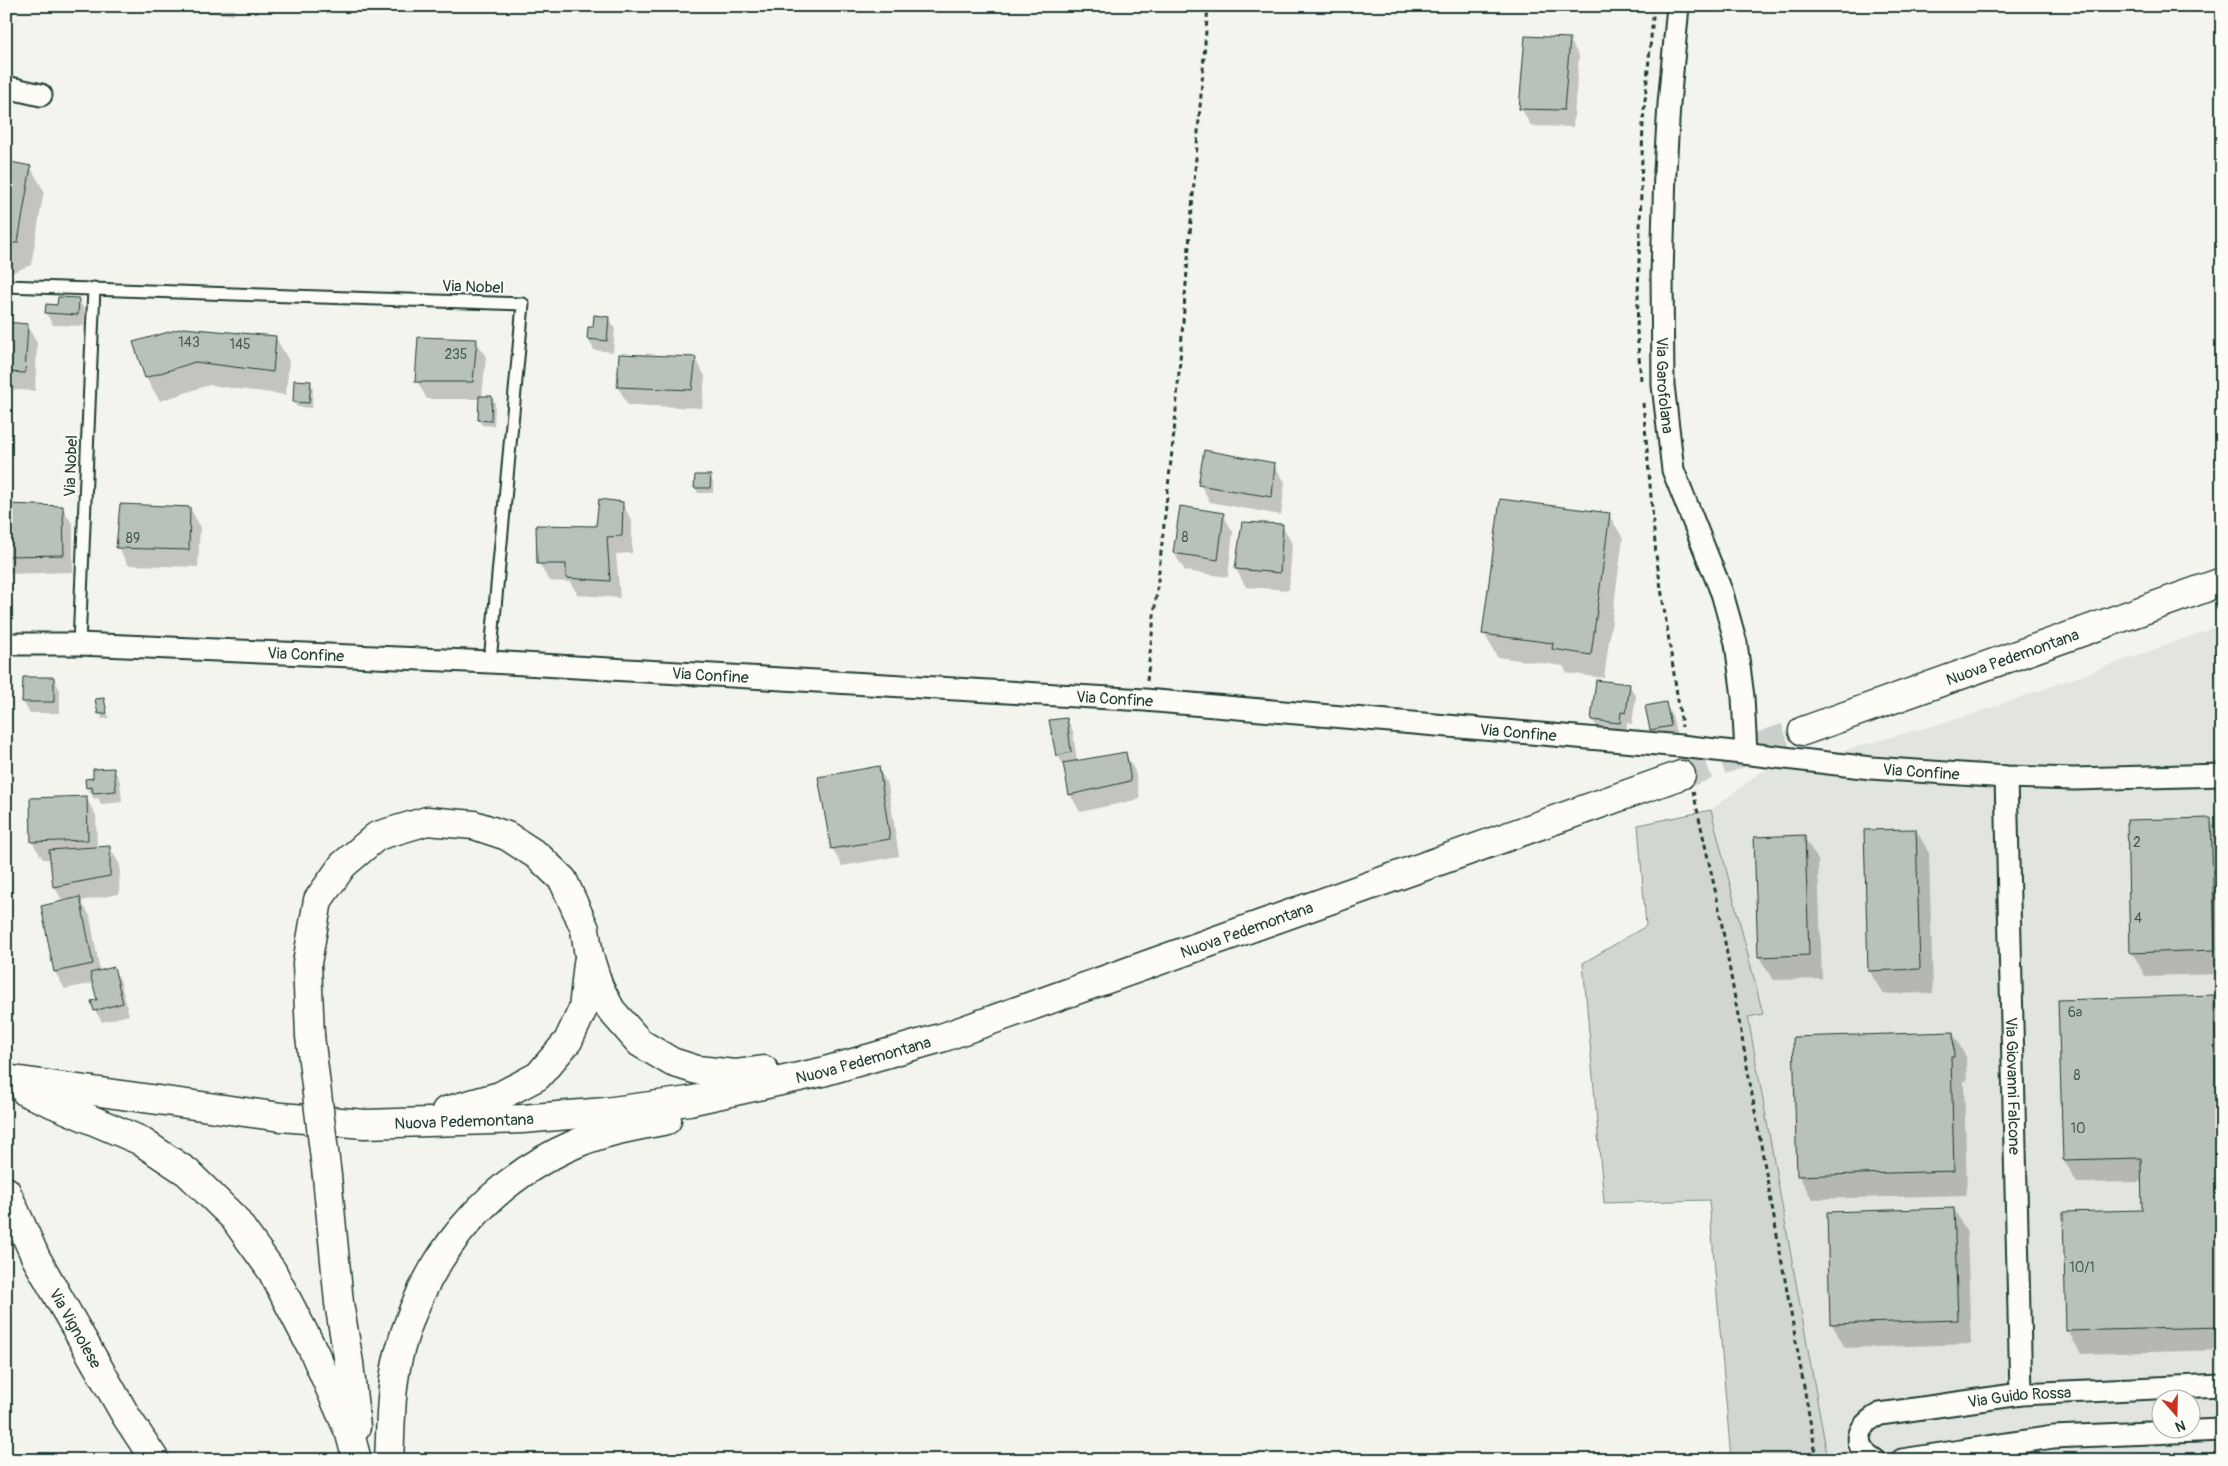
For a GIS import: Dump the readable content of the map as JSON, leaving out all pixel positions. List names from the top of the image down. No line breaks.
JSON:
{"streets":{"main road":["Nuova Pedemontana","Via Vignolese"],"street":["Via Garofolana","Via Confine","Via Giovanni Falcone","Via Guido Rossa"],"lane":["Via Nobel"]},"crossings":[["Via Nobel","Via Confine"],["Via Garofolana","Via Confine"],["Via Confine","Via Giovanni Falcone"],["Via Giovanni Falcone","Via Guido Rossa"]],"house_numbers":["143","145","235","8","89","2","4","6a","8","10","10/1"],"north":"bottom"}
